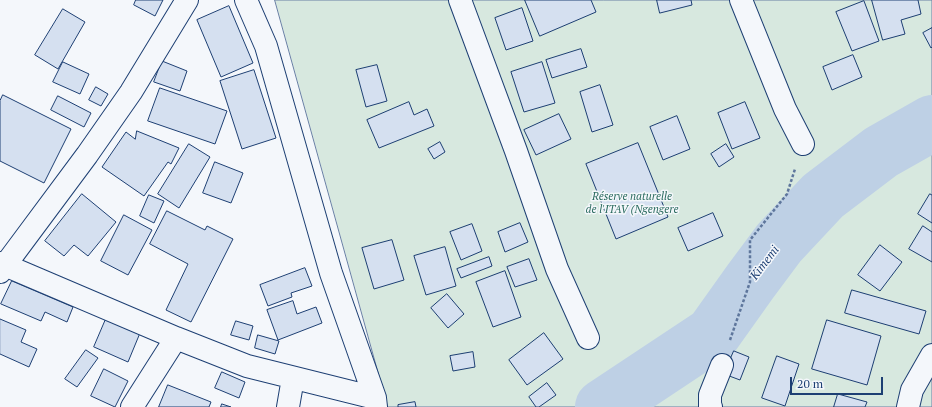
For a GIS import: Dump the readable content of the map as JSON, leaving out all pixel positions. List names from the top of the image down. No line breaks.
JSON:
{"water":["Kimemi"],"parks":["Réserve naturelle de l'ITAV (Ngengere"],"scale_bar":"20 m"}
